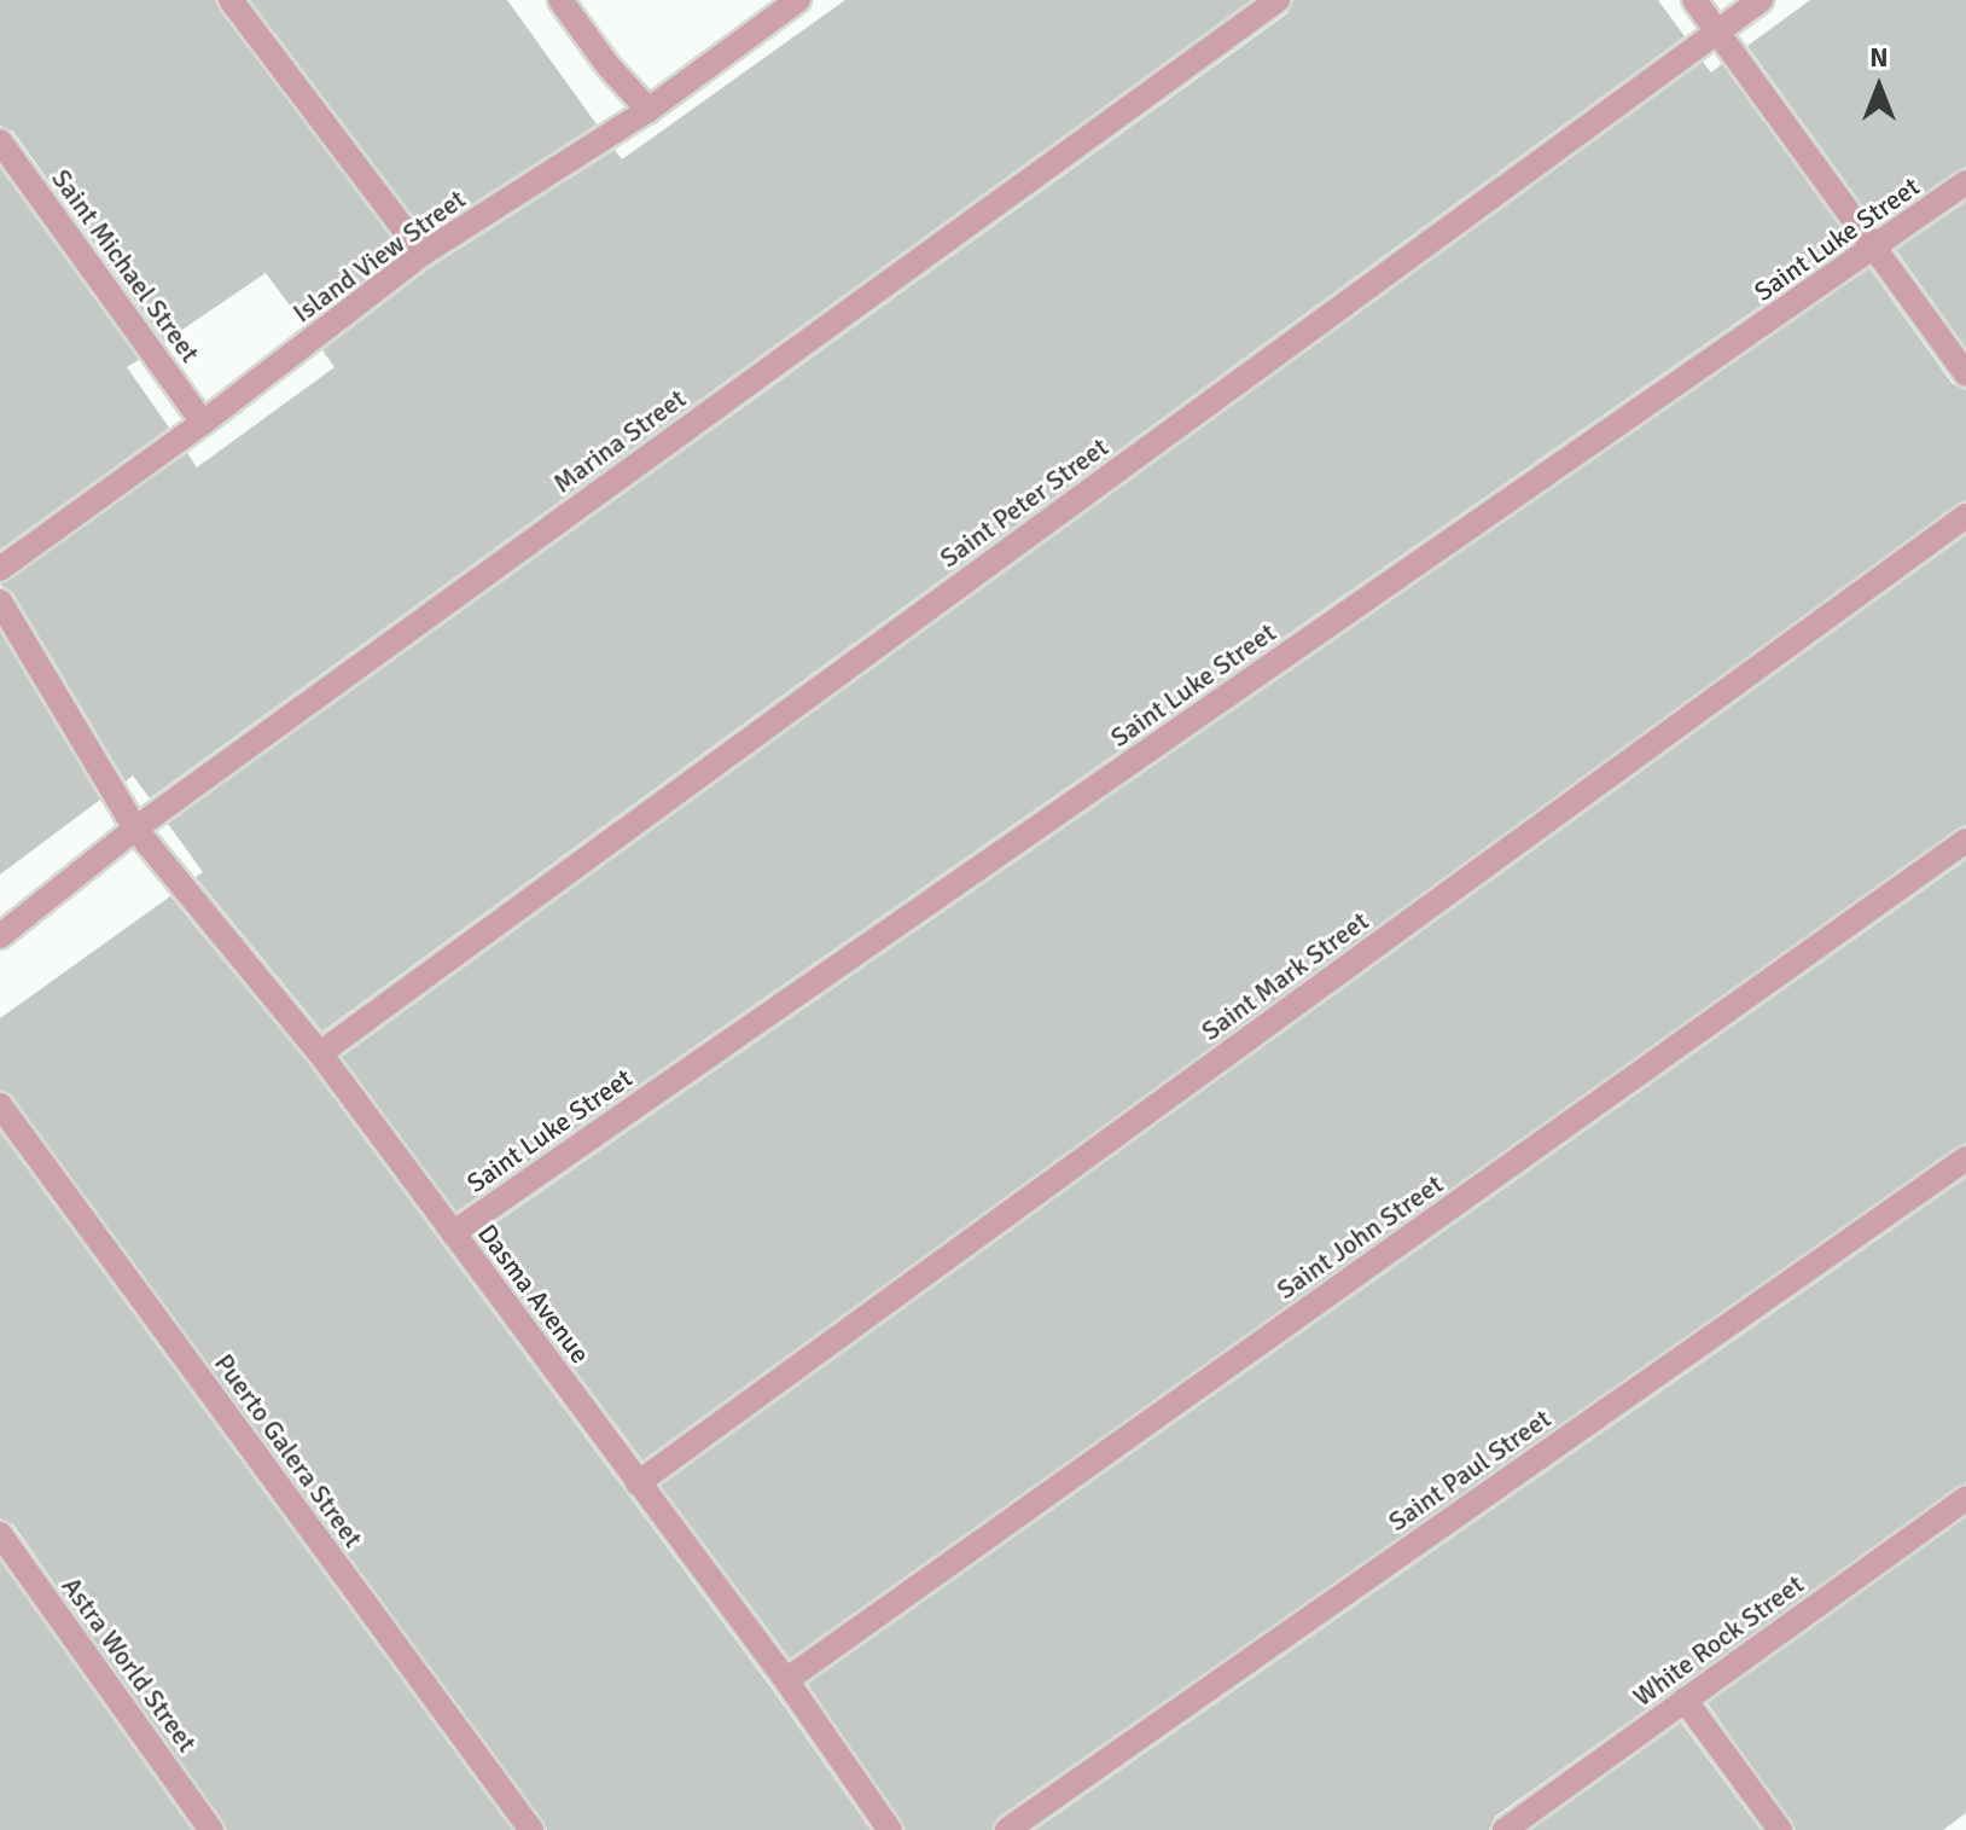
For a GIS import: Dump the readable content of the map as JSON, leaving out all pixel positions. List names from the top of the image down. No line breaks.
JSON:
{"streets":{"street":["Saint Luke Street","Island View Street","Saint Michael Street","Marina Street","Saint Peter Street","Saint Mark Street","Saint John Street","Dasma Avenue","Puerto Galera Street","Saint Paul Street","White Rock Street","Astra World Street"]},"crossings":[["Saint Luke Street","Dasma Avenue"],["Island View Street","Saint Michael Street"],["Marina Street","Dasma Avenue"],["Saint Peter Street","Dasma Avenue"],["Saint Mark Street","Dasma Avenue"],["Saint John Street","Dasma Avenue"]],"north":"top"}
